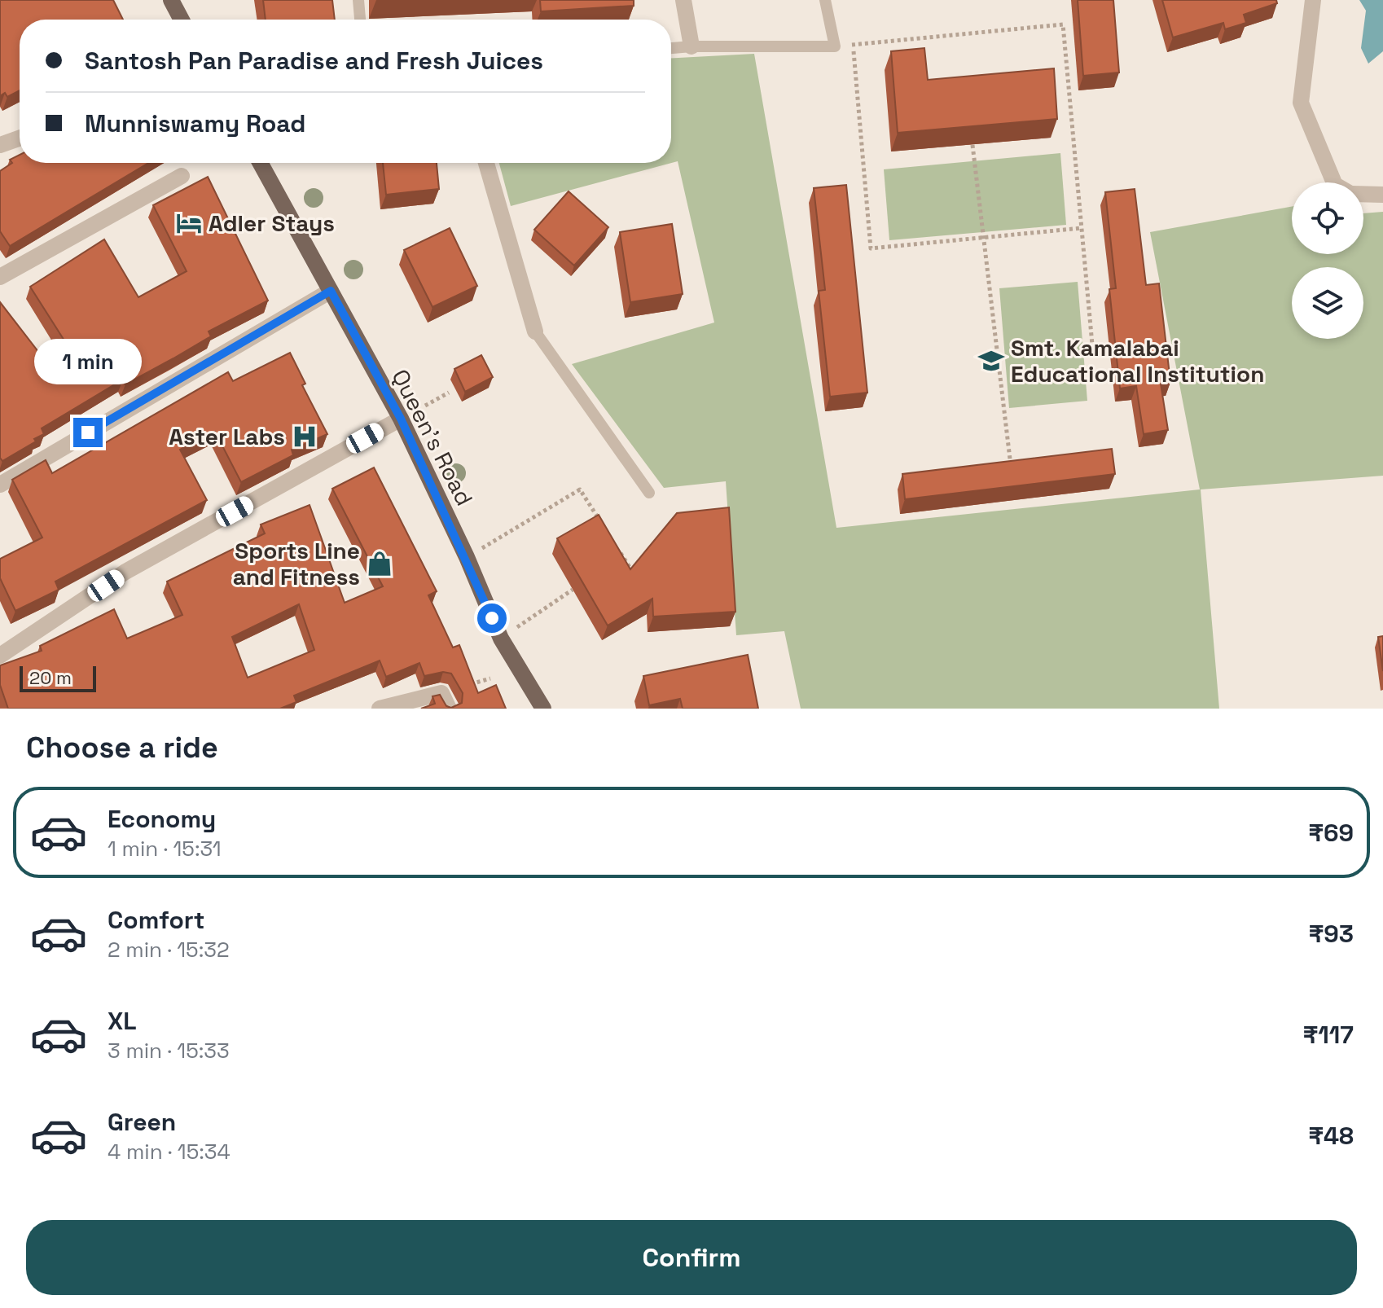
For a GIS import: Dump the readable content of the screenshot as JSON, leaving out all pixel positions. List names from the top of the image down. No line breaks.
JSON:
{"streets":{"main road":["Queen's Road"]},"places":{"hotel":["Adler Stays"],"school or university":["Smt. Kamalabai Educational Institution"],"hospital":["Aster Labs"],"shop":["Sports Line and Fitness"]},"scale_bar":"20 m","page":{"banner":["Santosh Pan Paradise and Fresh Juices","Munniswamy Road"],"bubble":"1 min","scale":"20 m","heading":"Choose a ride","list":[{"name":"Economy","note":"1 min · 15:31","value":"₹69"},{"name":"Comfort","note":"2 min · 15:32","value":"₹93"},{"name":"XL","note":"3 min · 15:33","value":"₹117"},{"name":"Green","note":"4 min · 15:34","value":"₹48"}],"buttons":"Confirm"}}
